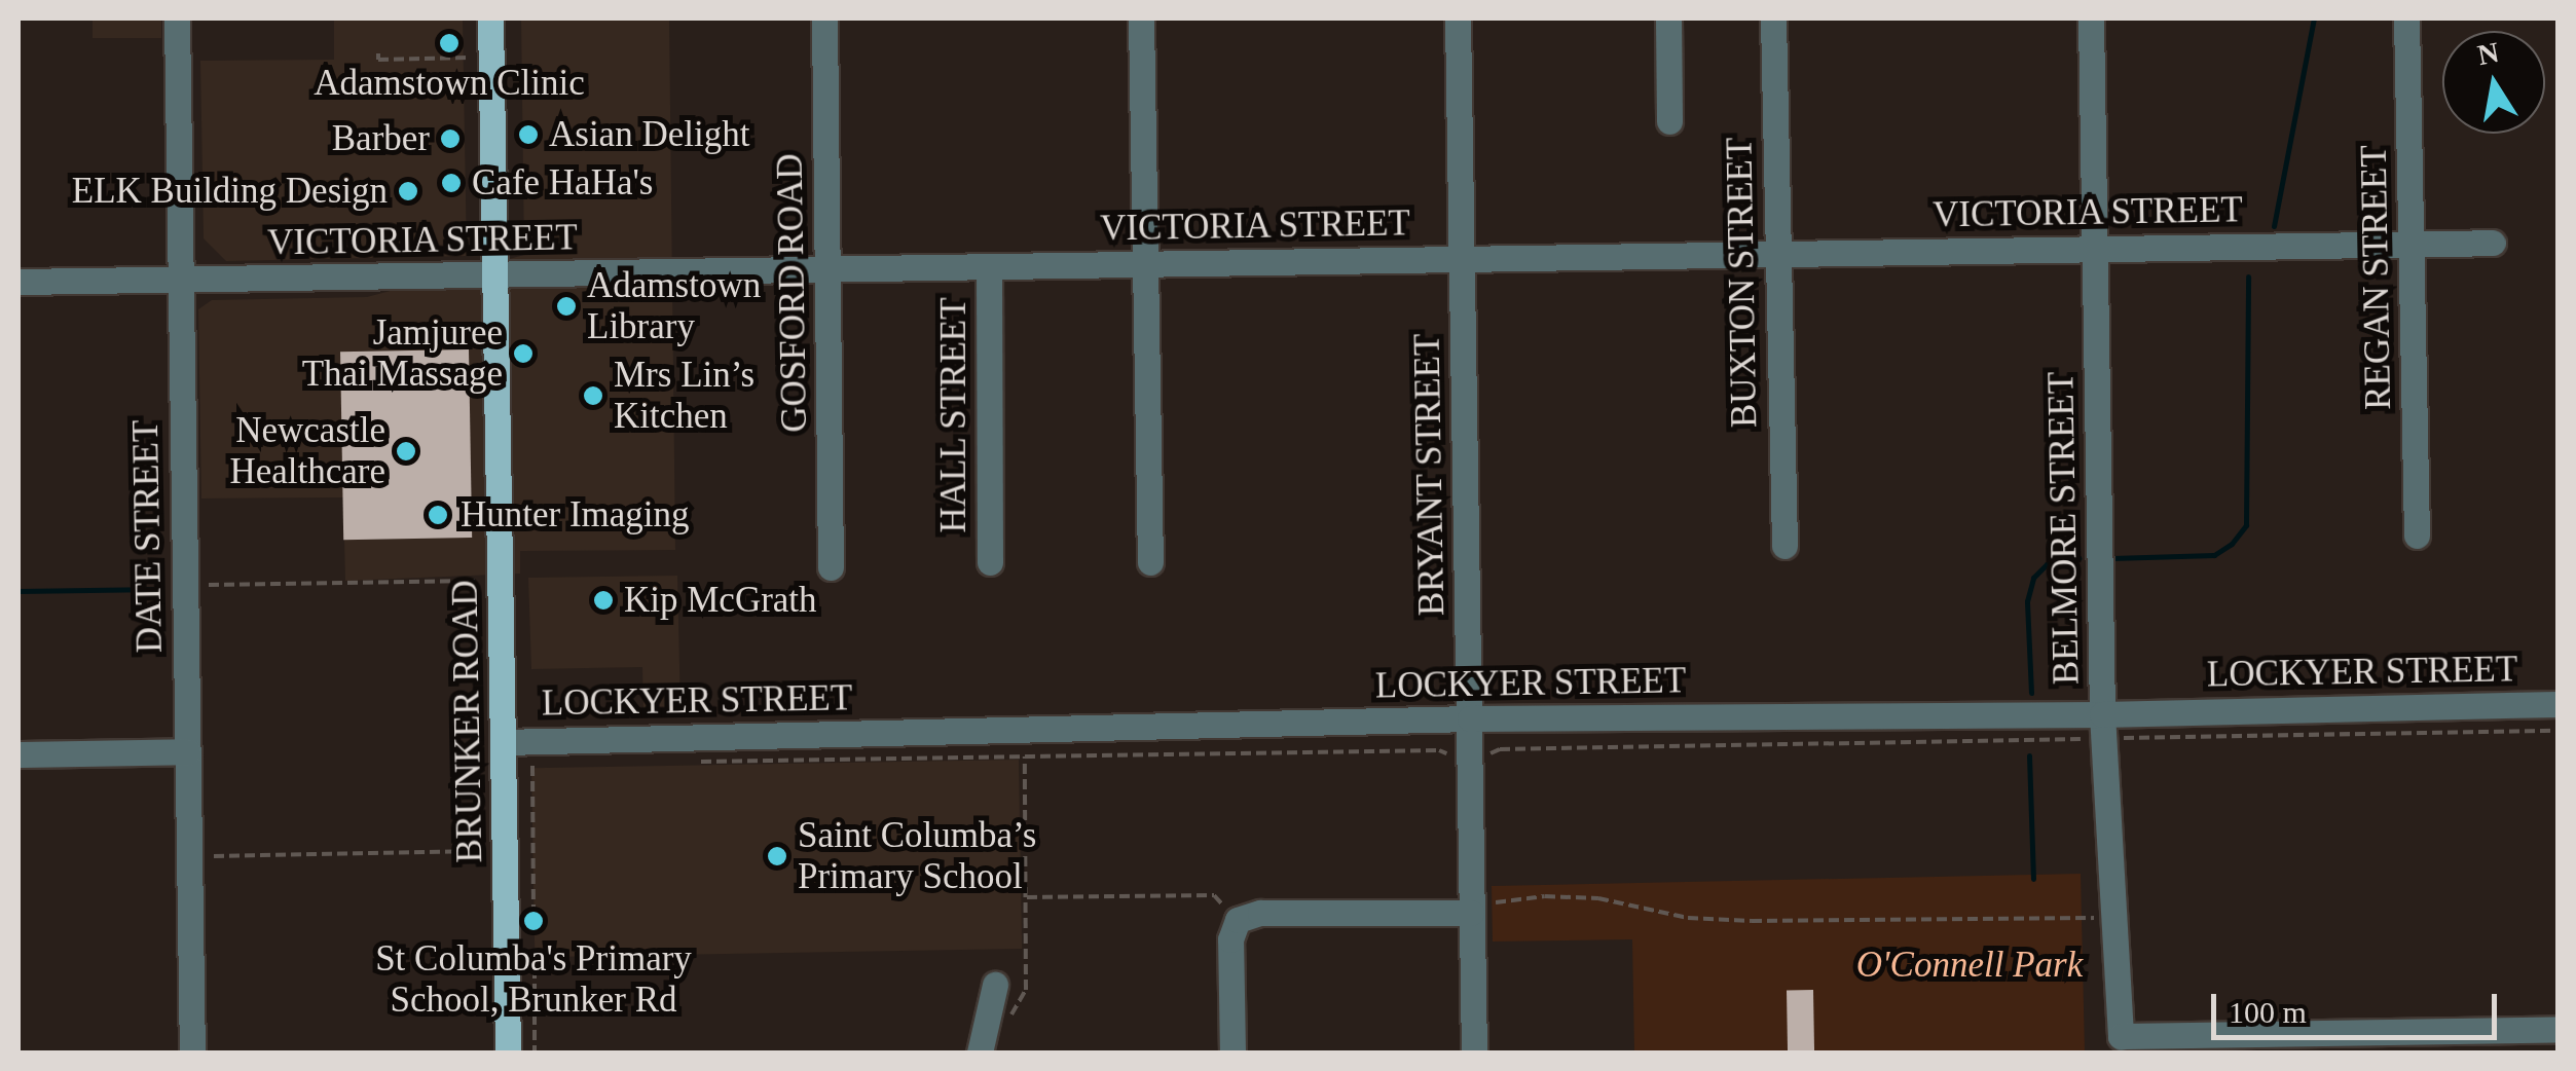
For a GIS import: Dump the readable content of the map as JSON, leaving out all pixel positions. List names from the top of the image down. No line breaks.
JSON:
{"streets":{"main road":["BRUNKER ROAD"],"street":["VICTORIA STREET","REGAN STREET","BUXTON STREET","GOSFORD ROAD","HALL STREET","BRYANT STREET","BELMORE STREET","DATE STREET","LOCKYER STREET"]},"crossings":[["VICTORIA STREET","REGAN STREET"],["VICTORIA STREET","BUXTON STREET"],["VICTORIA STREET","GOSFORD ROAD"],["VICTORIA STREET","HALL STREET"],["VICTORIA STREET","BRYANT STREET"],["VICTORIA STREET","BELMORE STREET"],["VICTORIA STREET","DATE STREET"],["VICTORIA STREET","BRUNKER ROAD"],["BRYANT STREET","LOCKYER STREET"],["BELMORE STREET","LOCKYER STREET"],["LOCKYER STREET","BRUNKER ROAD"]],"parks":["O'Connell Park"],"places":["Adamstown Clinic","Asian Delight","Barber","Cafe HaHa's","ELK Building Design","Adamstown Library","Jamjuree Thai Massage","Mrs Lin’s Kitchen","Newcastle Healthcare","Hunter Imaging","Kip McGrath","Saint Columba’s Primary School","St Columba's Primary School, Brunker Rd"],"scale_bar":"100 m","north":"top"}
